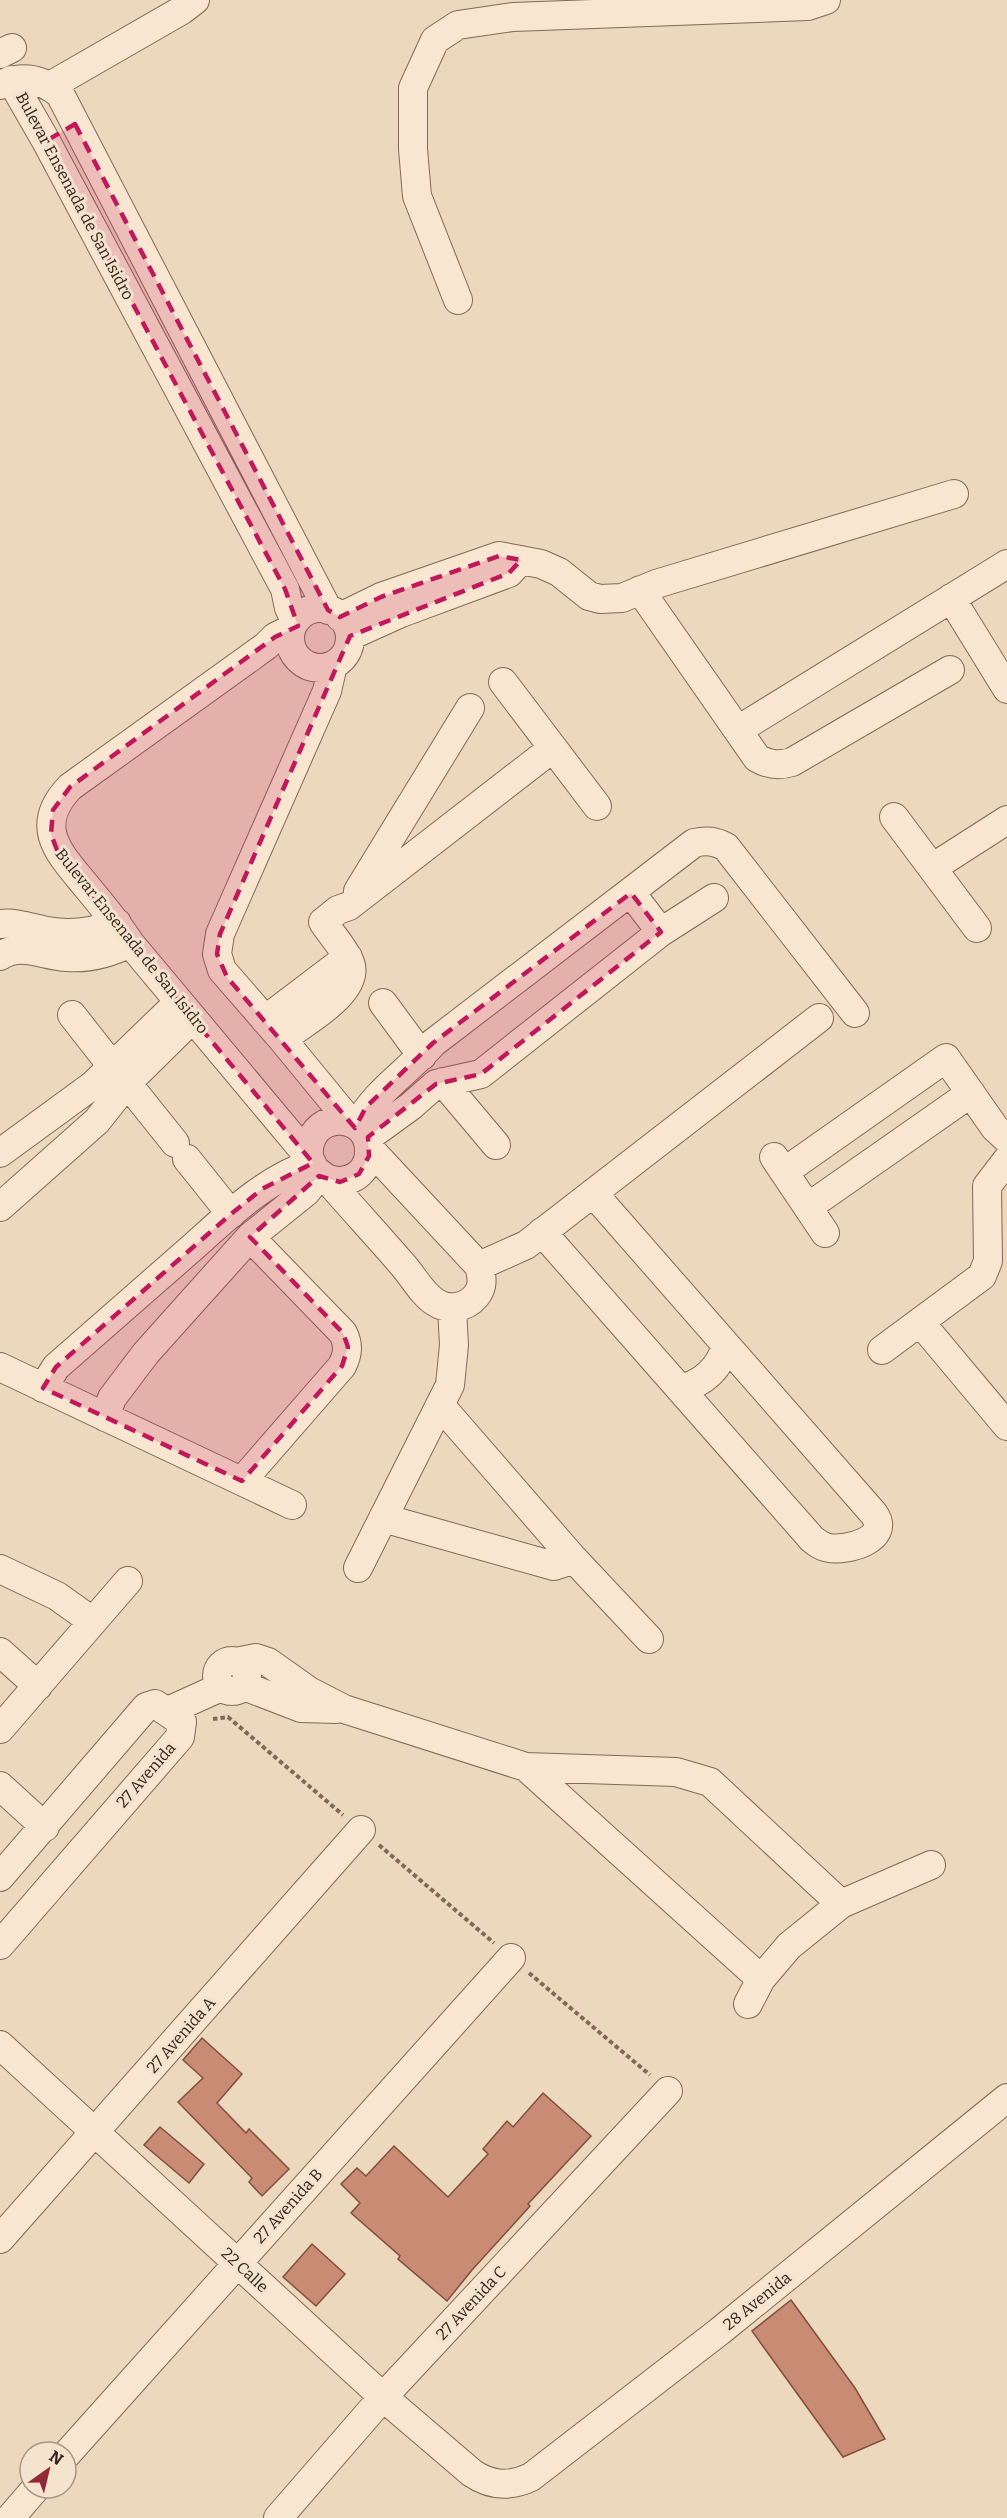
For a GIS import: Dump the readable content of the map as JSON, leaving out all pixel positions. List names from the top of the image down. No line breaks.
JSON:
{"streets":{"street":["Bulevar Ensenada de San Isidro","27 Avenida","27 Avenida A","27 Avenida B","22 Calle","28 Avenida","27 Avenida C"]},"crossings":[["27 Avenida A","22 Calle"],["27 Avenida B","22 Calle"],["22 Calle","28 Avenida"],["22 Calle","27 Avenida C"]],"north":"top right"}
